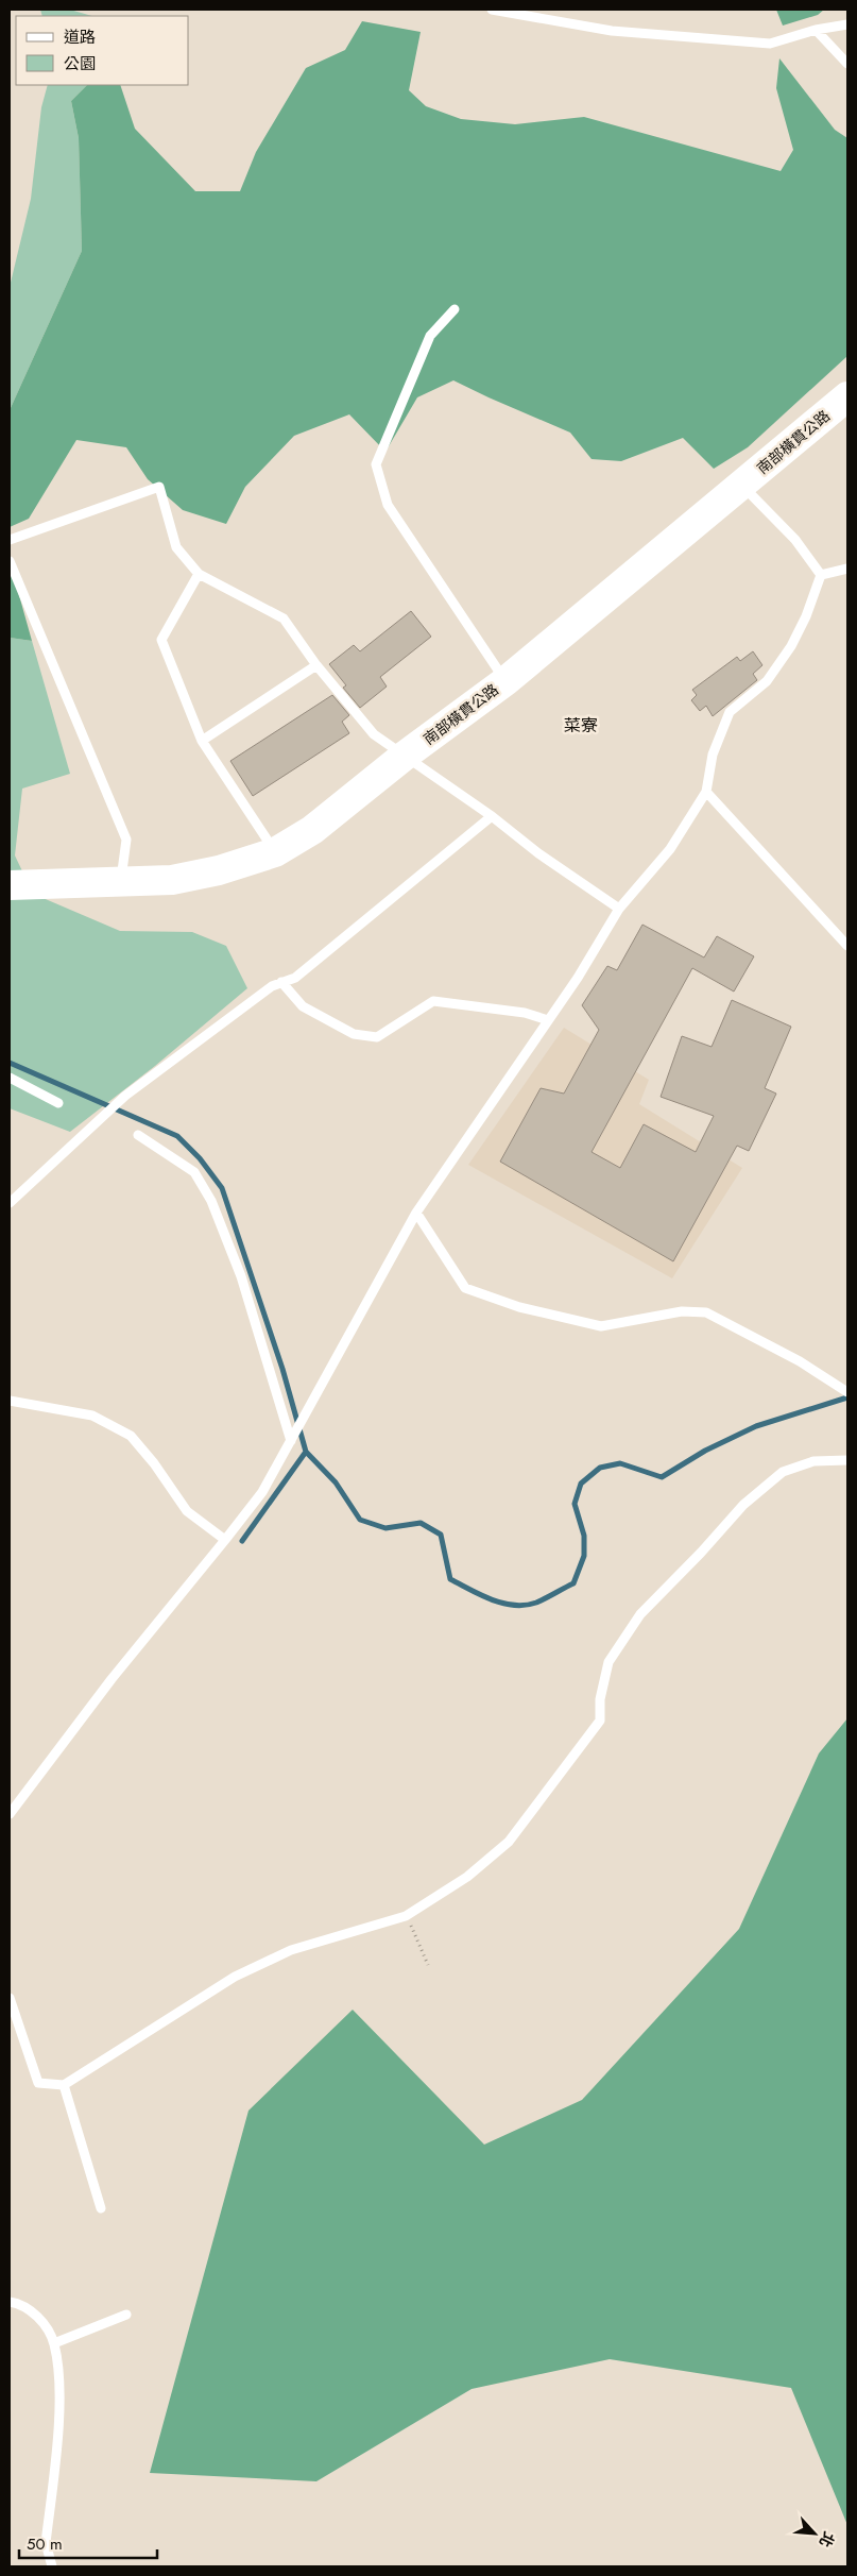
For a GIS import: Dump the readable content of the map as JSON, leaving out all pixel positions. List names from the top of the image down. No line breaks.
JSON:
{"streets":{"main road":["南部橫貫公路"]},"districts":["菜寮"],"legend":["道路","公園"],"scale_bar":"50 m","north":"bottom right"}
